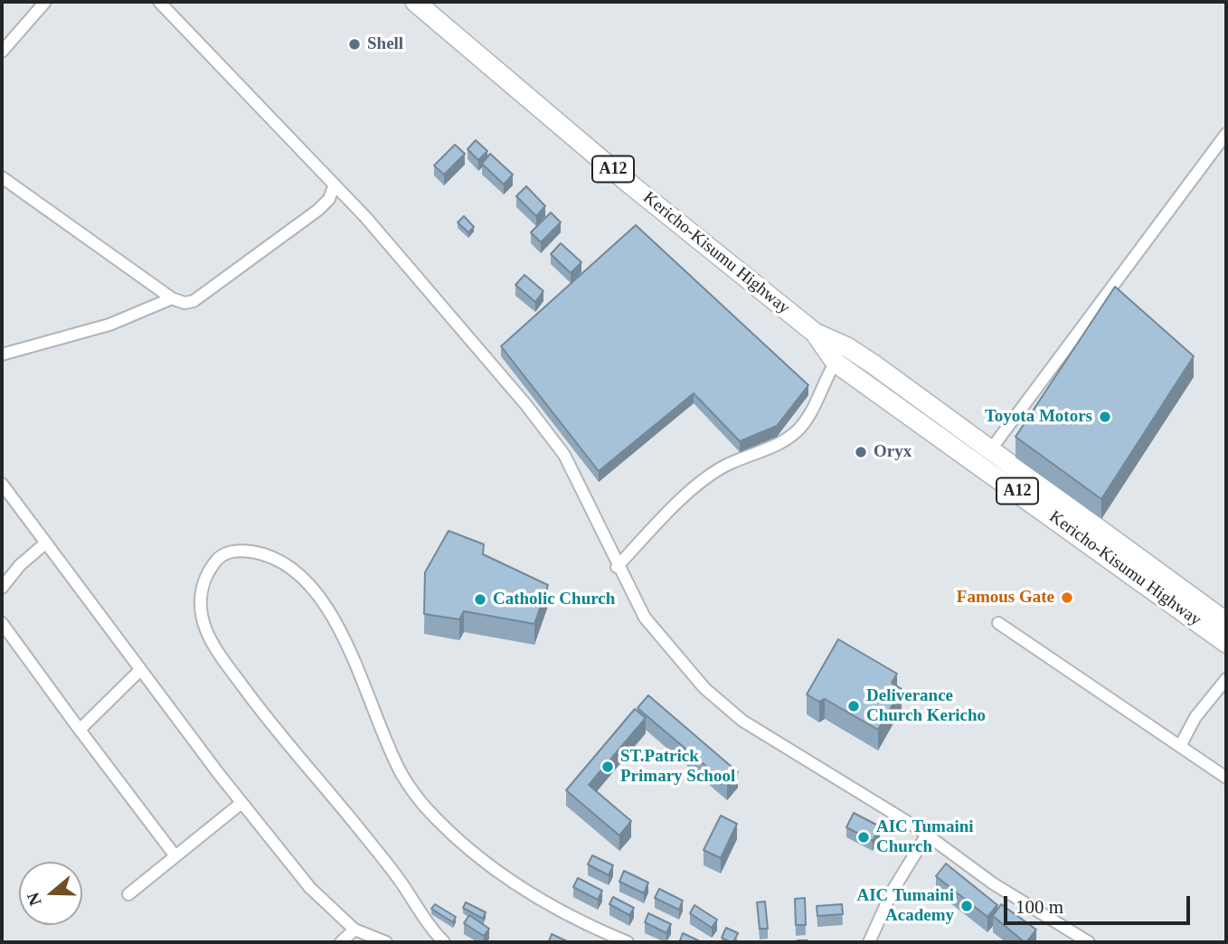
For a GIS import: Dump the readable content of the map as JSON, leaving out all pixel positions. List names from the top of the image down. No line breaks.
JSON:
{"streets":{"highway":["A12","Kericho-Kisumu Highway"]},"places":["Shell","Toyota Motors","Oryx","Famous Gate","Catholic Church","Deliverance Church Kericho","ST.Patrick Primary School","AIC Tumaini Church","AIC Tumaini Academy"],"scale_bar":"100 m","north":"left"}
